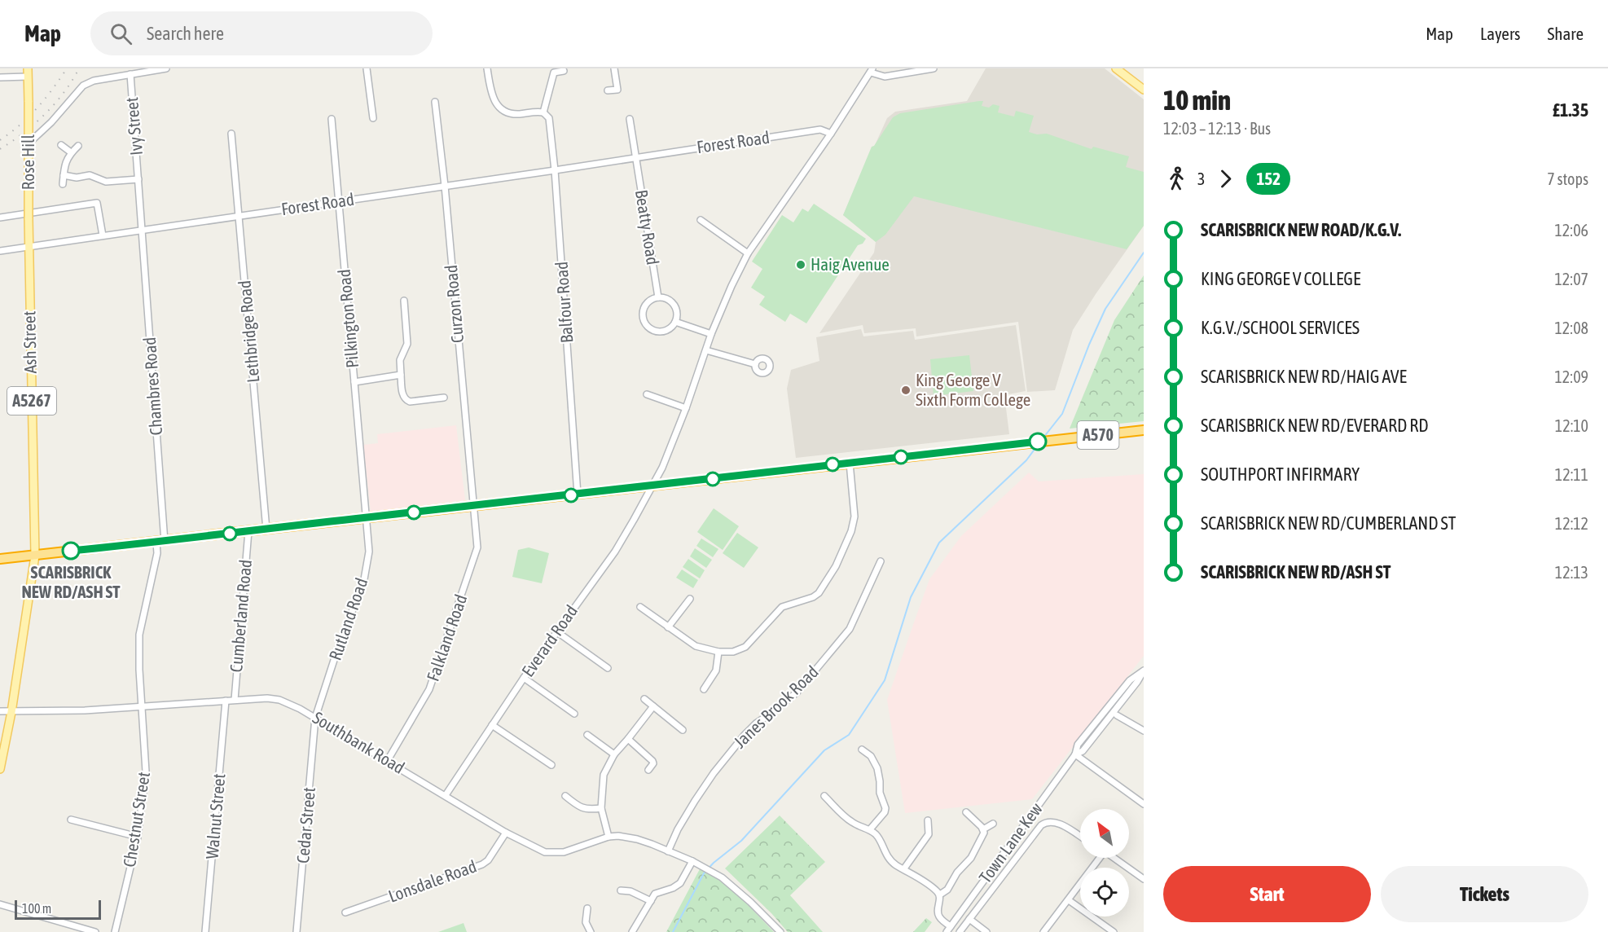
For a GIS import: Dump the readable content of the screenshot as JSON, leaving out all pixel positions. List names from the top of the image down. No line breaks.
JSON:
{"streets":{"highway":["A570"],"main road":["Rose Hill","Ash Street","A5267"],"street":["Ivy Street","Forest Road","Beatty Road","Balfour Road","Curzon Road","Pilkington Road","Lethbridge Road","Chambres Road","Cumberland Road","Rutland Road","Falkland Road","Everard Road","Janes Brook Road","Southbank Road","Walnut Street","Chestnut Street","Cedar Street","Town Lane Kew","Lonsdale Road"]},"crossings":[["Ivy Street","Forest Road"],["Ivy Street","Chambres Road"],["Forest Road","Rose Hill"],["Forest Road","Beatty Road"],["Forest Road","Balfour Road"],["Forest Road","Curzon Road"],["Forest Road","Pilkington Road"],["Forest Road","Lethbridge Road"],["Forest Road","Ash Street"],["Forest Road","Chambres Road"],["Rose Hill","Ash Street"],["Balfour Road","A570"],["Curzon Road","A570"],["Curzon Road","Falkland Road"],["Pilkington Road","A570"],["Pilkington Road","Rutland Road"],["Lethbridge Road","A570"],["Ash Street","A5267"],["Ash Street","A570"],["Chambres Road","A570"],["Chambres Road","Southbank Road"],["Chambres Road","Chestnut Street"],["A5267","A570"],["A5267","Southbank Road"],["A570","Cumberland Road"],["A570","Rutland Road"],["A570","Falkland Road"],["A570","Everard Road"],["Cumberland Road","Southbank Road"],["Rutland Road","Southbank Road"],["Rutland Road","Cedar Street"],["Falkland Road","Southbank Road"],["Everard Road","Southbank Road"],["Janes Brook Road","Southbank Road"],["Southbank Road","Walnut Street"],["Southbank Road","Chestnut Street"],["Southbank Road","Cedar Street"],["Southbank Road","Lonsdale Road"]],"places":["Haig Avenue","King George V Sixth Form College","SCARISBRICK NEW RD/ASH ST"],"lines":["bus line 152"],"scale_bar":"100 m","north":"top left","page":{"header":"Map","search":"Search here","nav":["Map","Layers","Share"],"heading":["10 min","12:03 – 12:13 · Bus","£1.35"],"legs":["3","152","7 stops"],"list":[{"name":"SCARISBRICK NEW ROAD/K.G.V.","value":"12:06"},{"name":"KING GEORGE V COLLEGE","value":"12:07"},{"name":"K.G.V./SCHOOL SERVICES","value":"12:08"},{"name":"SCARISBRICK NEW RD/HAIG AVE","value":"12:09"},{"name":"SCARISBRICK NEW RD/EVERARD RD","value":"12:10"},{"name":"SOUTHPORT INFIRMARY","value":"12:11"},{"name":"SCARISBRICK NEW RD/CUMBERLAND ST","value":"12:12"},{"name":"SCARISBRICK NEW RD/ASH ST","value":"12:13"}],"buttons":["Start","Tickets"],"scale":"100 m"}}
